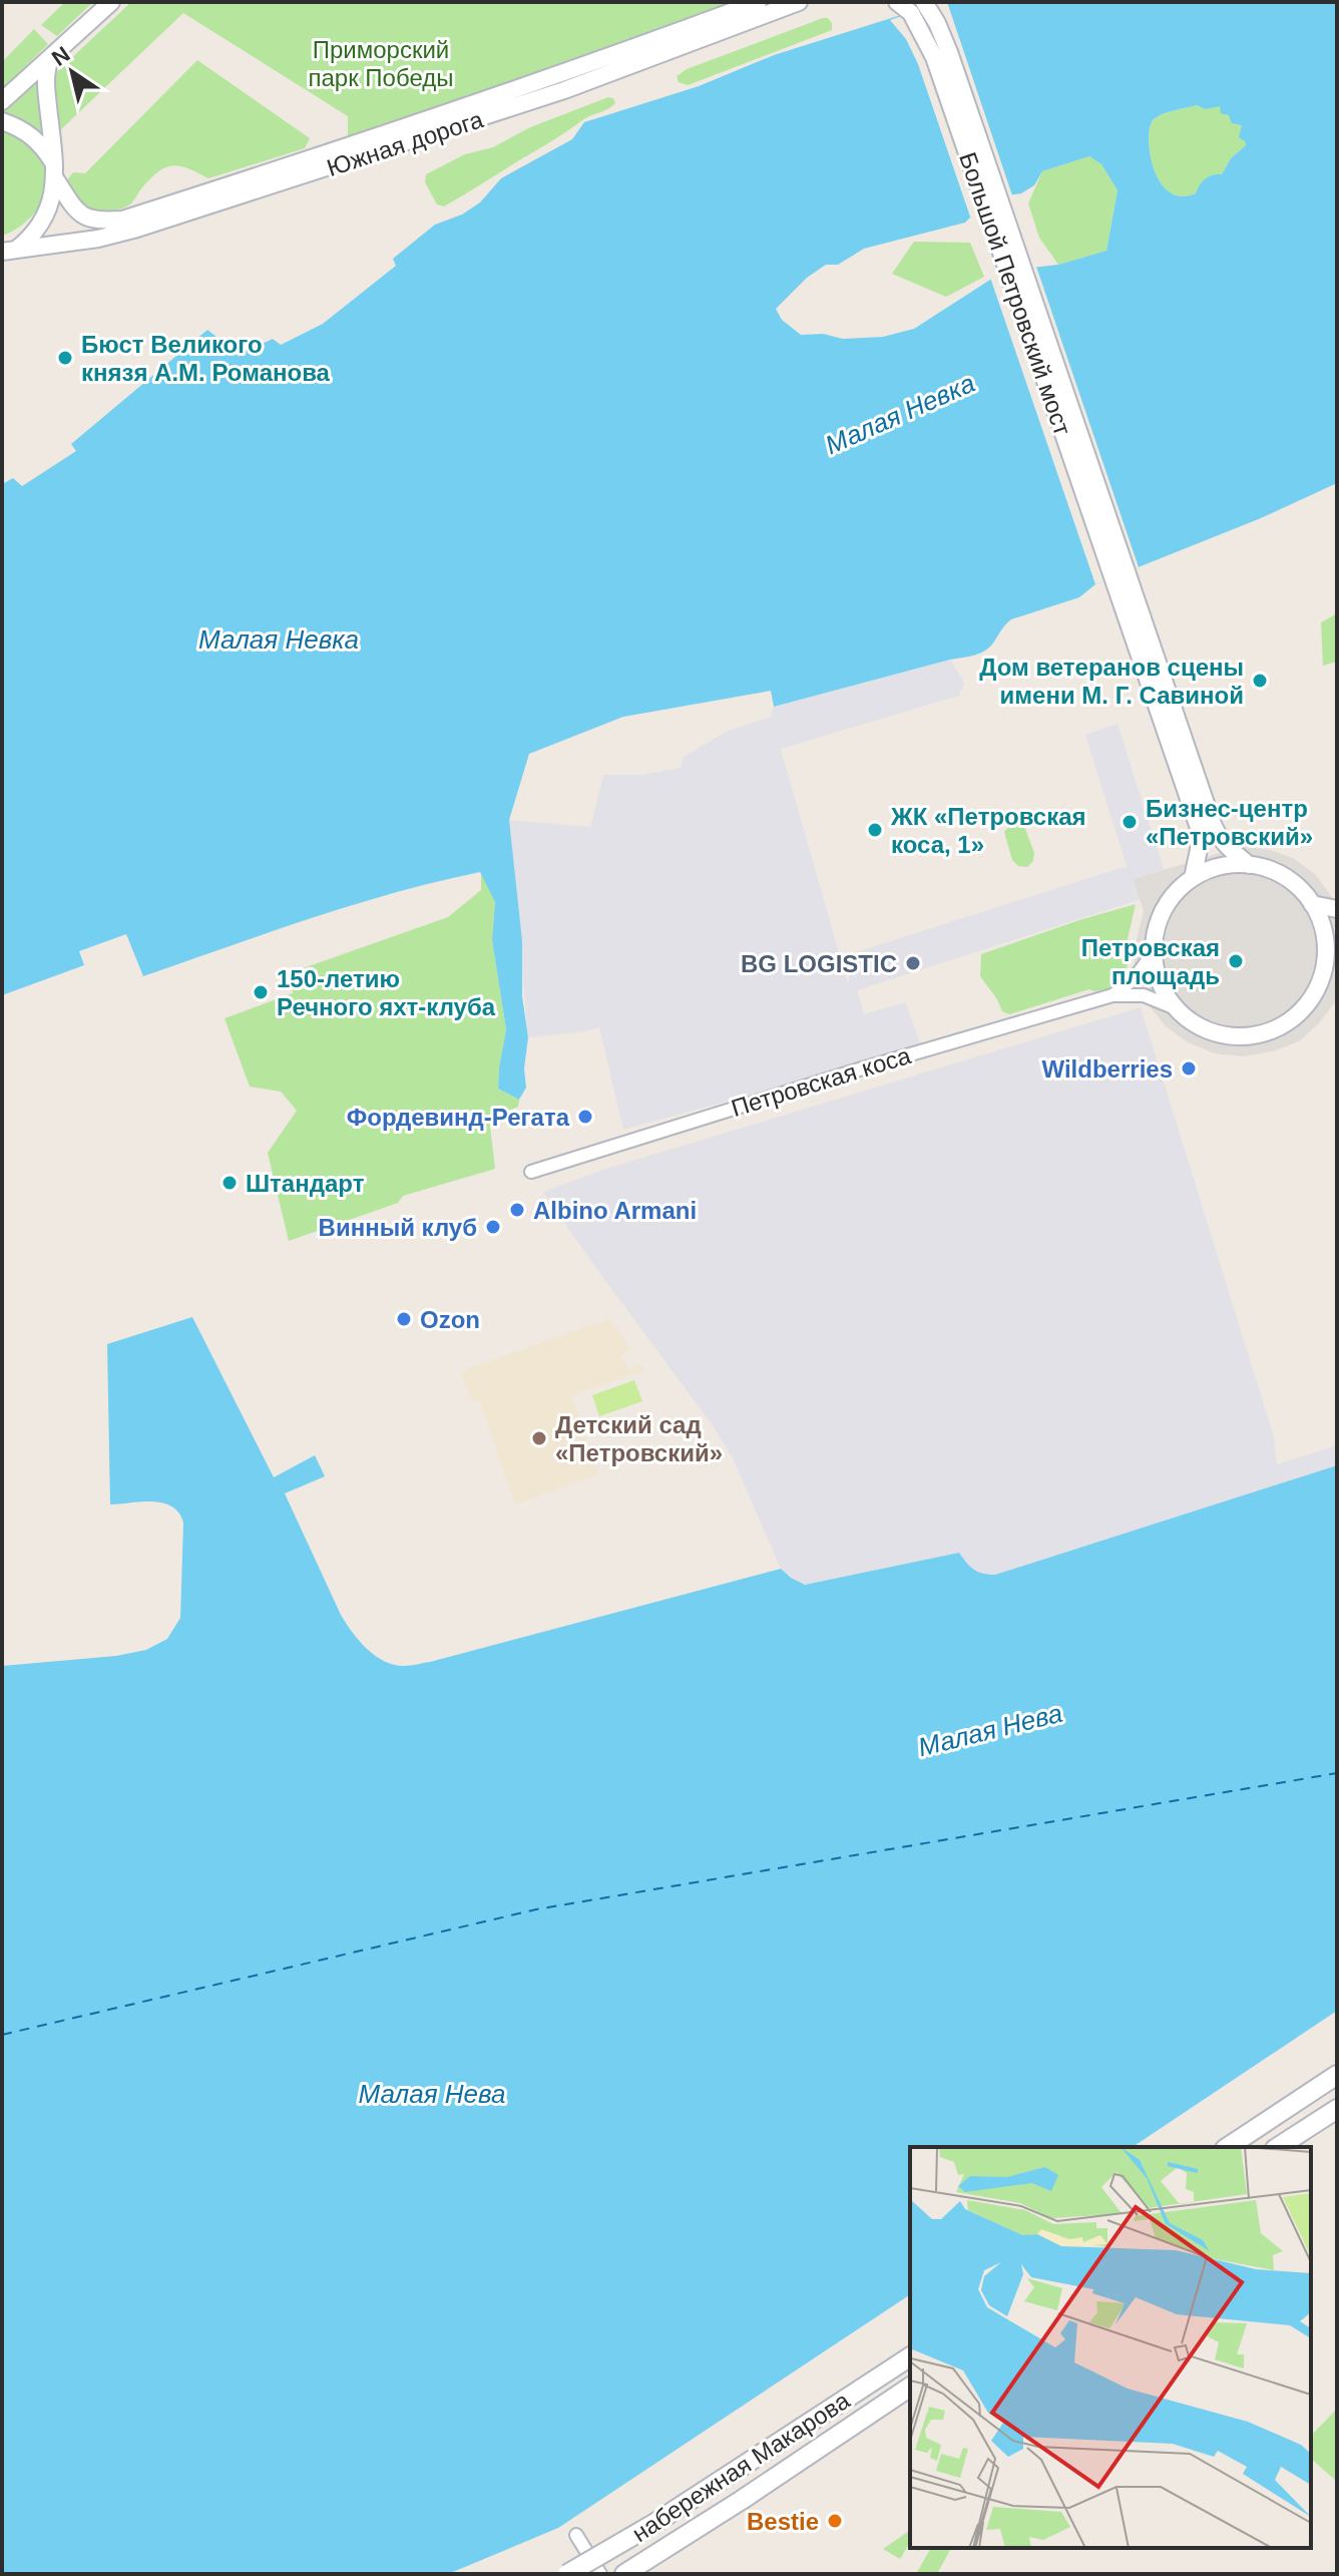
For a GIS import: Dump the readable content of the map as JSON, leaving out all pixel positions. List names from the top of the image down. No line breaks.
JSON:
{"streets":{"main road":["набережная Макарова"],"street":["Южная дорога","Большой Петровский мост","Петровская коса"]},"water":["Малая Невка","Малая Нева"],"parks":["Приморский парк Победы"],"places":["Бюст Великого князя А.М. Романова","Дом ветеранов сцены имени М. Г. Савиной","Бизнес-центр «Петровский»","ЖК «Петровская коса, 1»","Петровская площадь","BG LOGISTIC","150-летию Речного яхт-клуба","Wildberries","Фордевинд-Регата","Штандарт","Albino Armani","Винный клуб","Ozon","Детский сад «Петровский»","Bestie"],"north":"top left"}
